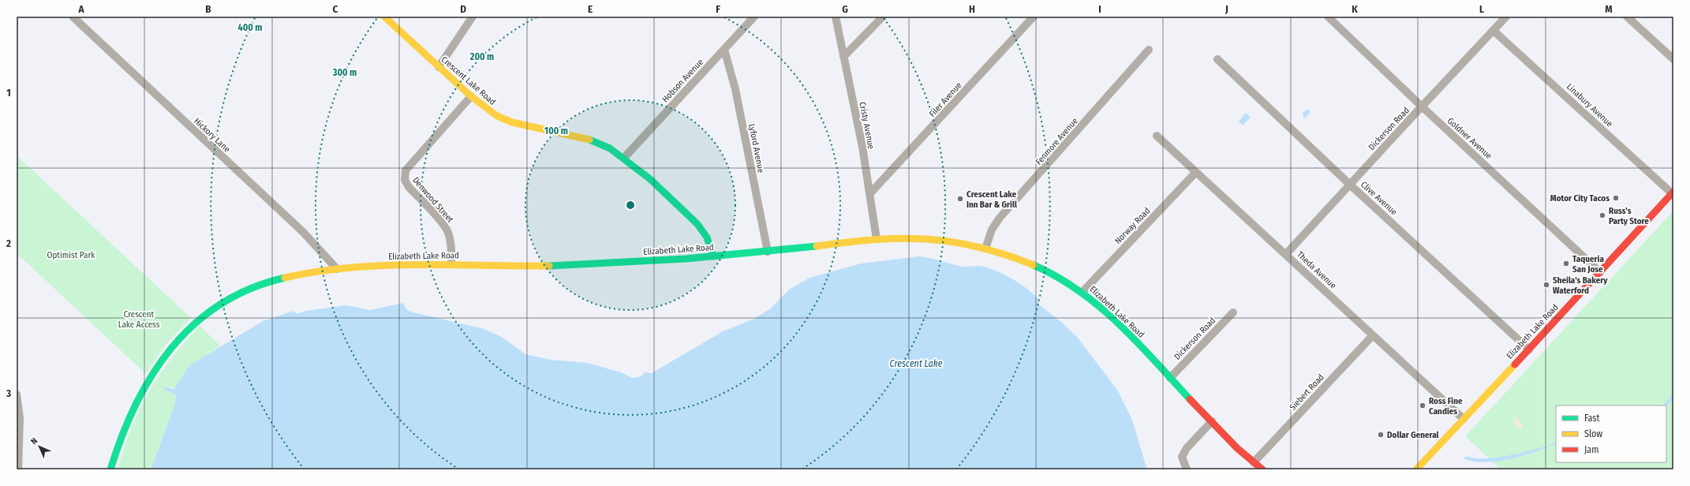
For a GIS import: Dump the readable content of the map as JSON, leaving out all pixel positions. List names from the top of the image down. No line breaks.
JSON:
{"streets":{"street":["Crescent Lake Road","Hobson Avenue","Filer Avenue","Linabury Avenue","Cristy Avenue","Dickerson Road","Hickory Lane","Goldner Avenue","Fenmore Avenue","Lyford Avenue","Clive Avenue","Denwood Street","Norway Road","Elizabeth Lake Road","Theda Avenue","Siebert Road"]},"crossings":[["Crescent Lake Road","Hobson Avenue"],["Crescent Lake Road","Denwood Street"],["Crescent Lake Road","Elizabeth Lake Road"],["Hobson Avenue","Lyford Avenue"],["Filer Avenue","Cristy Avenue"],["Linabury Avenue","Dickerson Road"],["Linabury Avenue","Elizabeth Lake Road"],["Cristy Avenue","Elizabeth Lake Road"],["Dickerson Road","Goldner Avenue"],["Dickerson Road","Clive Avenue"],["Dickerson Road","Elizabeth Lake Road"],["Dickerson Road","Theda Avenue"],["Hickory Lane","Elizabeth Lake Road"],["Goldner Avenue","Elizabeth Lake Road"],["Fenmore Avenue","Elizabeth Lake Road"],["Lyford Avenue","Elizabeth Lake Road"],["Clive Avenue","Elizabeth Lake Road"],["Denwood Street","Elizabeth Lake Road"],["Norway Road","Elizabeth Lake Road"],["Norway Road","Theda Avenue"],["Elizabeth Lake Road","Theda Avenue"],["Elizabeth Lake Road","Siebert Road"],["Theda Avenue","Siebert Road"]],"water":["Crescent Lake"],"parks":["Optimist Park","Crescent Lake Access"],"places":["Motor City Tacos","Crescent Lake Inn Bar & Grill","Russ's Party Store","Taqueria San Jose","Sheila's Bakery Waterford","Ross Fine Candies","Dollar General"],"legend":["Fast","Slow","Jam"],"north":"top left","grid":{"columns":["A","B","C","D","E","F","G","H","I","J","K","L","M"],"rows":["1","2","3"]},"rings":["400 m","200 m","300 m","100 m"]}
